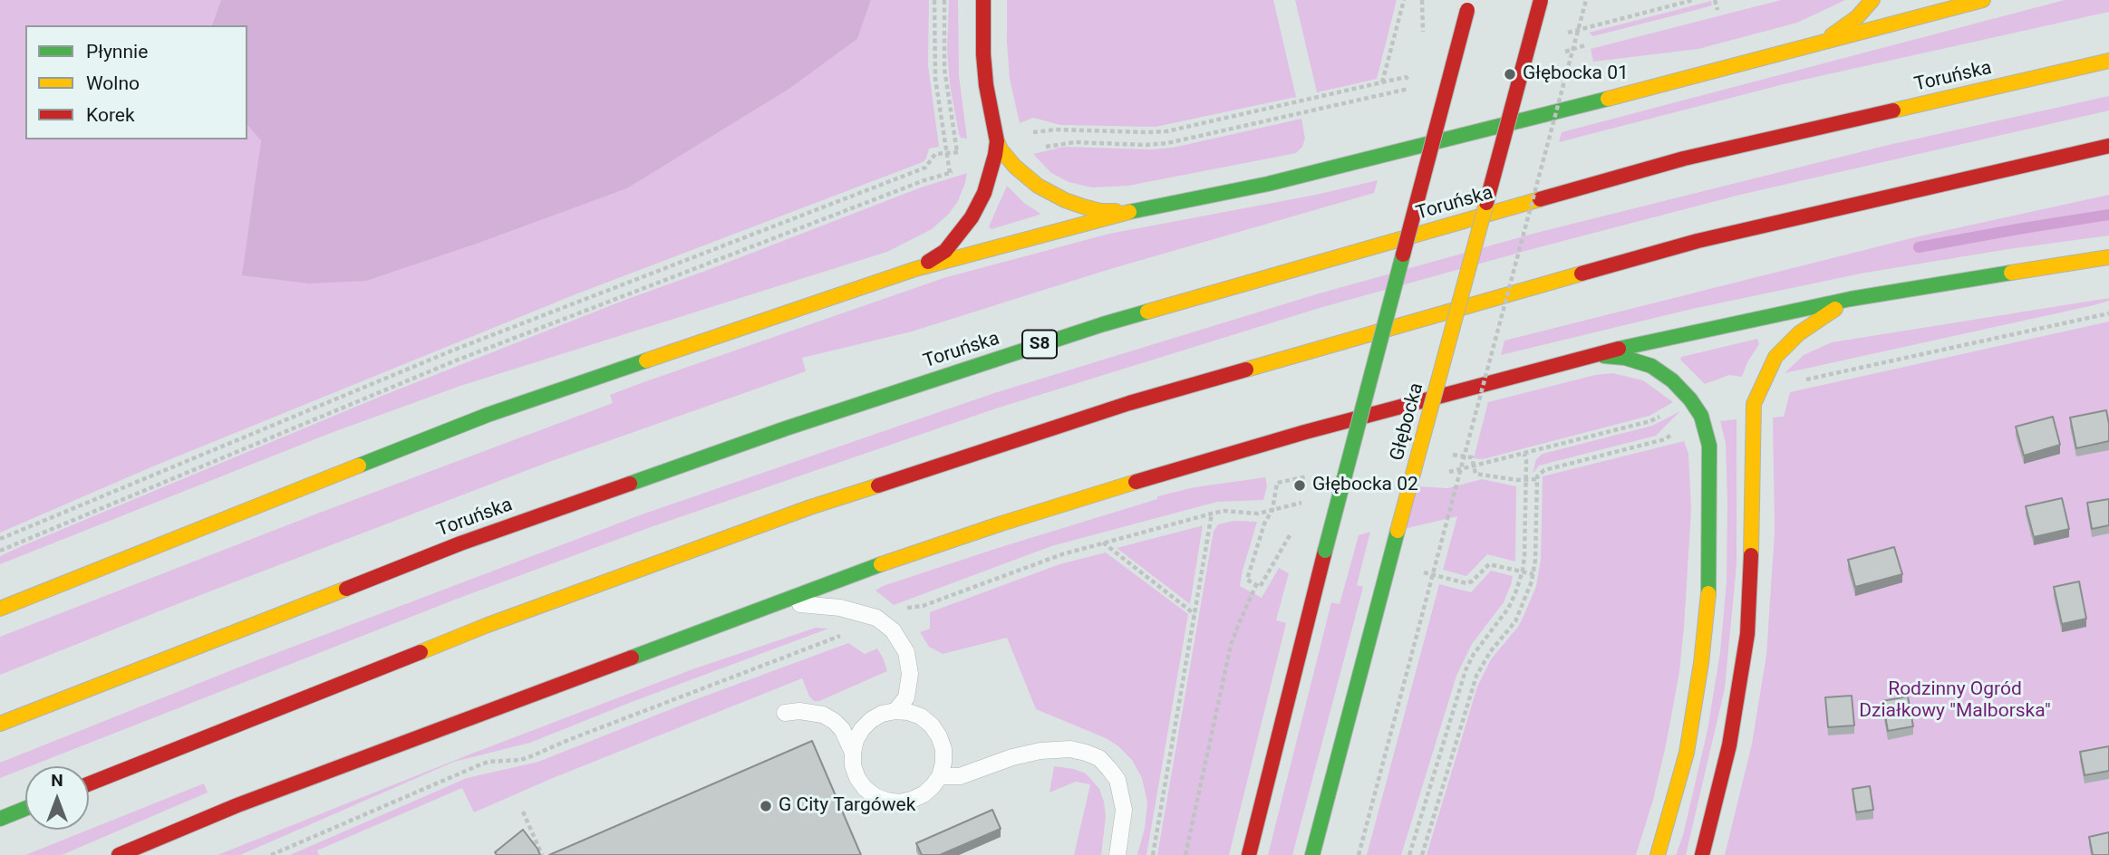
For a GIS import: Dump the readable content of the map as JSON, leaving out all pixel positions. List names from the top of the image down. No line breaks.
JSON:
{"streets":{"main road":["Toruńska","S8","Głębocka"]},"parks":["Rodzinny Ogród Działkowy \"Malborska\""],"places":["Głębocka 01","Głębocka 02","G City Targówek"],"legend":["Płynnie","Wolno","Korek"],"north":"top"}
